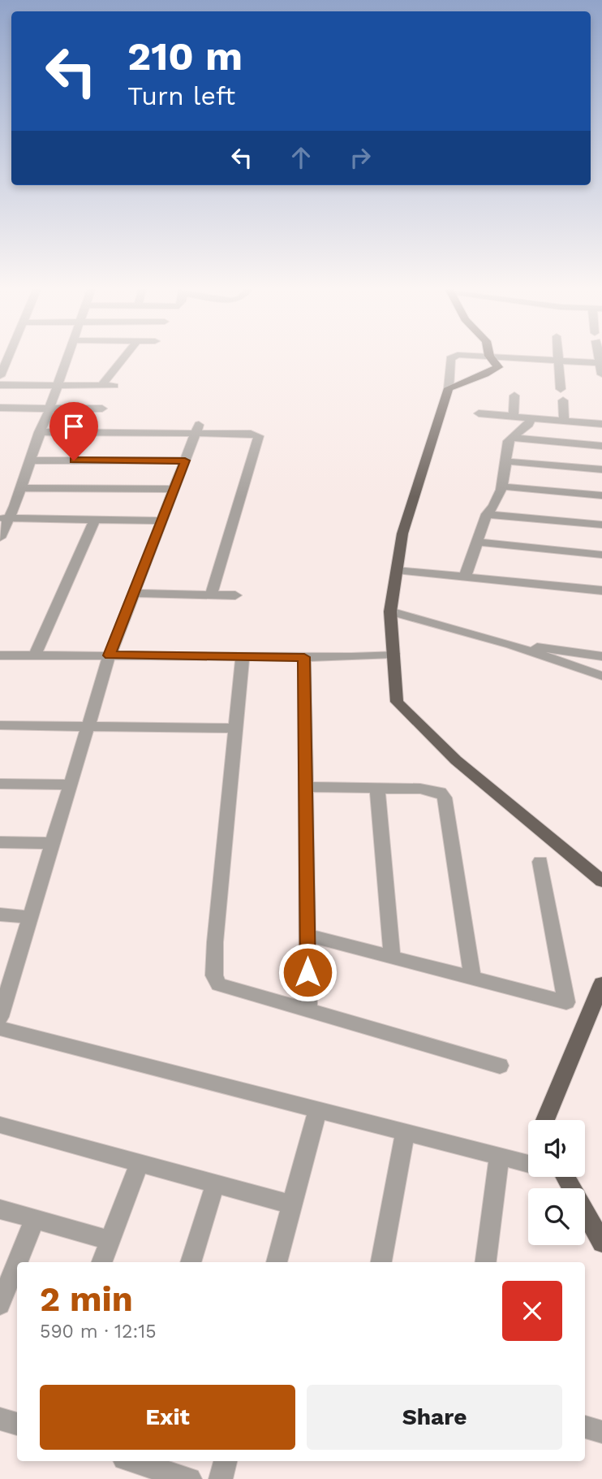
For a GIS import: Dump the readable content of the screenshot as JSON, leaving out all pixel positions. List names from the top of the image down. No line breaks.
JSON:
{"page":{"turn":["210 m","Turn left"],"heading":["2 min","590 m · 12:15"],"buttons":["Exit","Share"]}}
